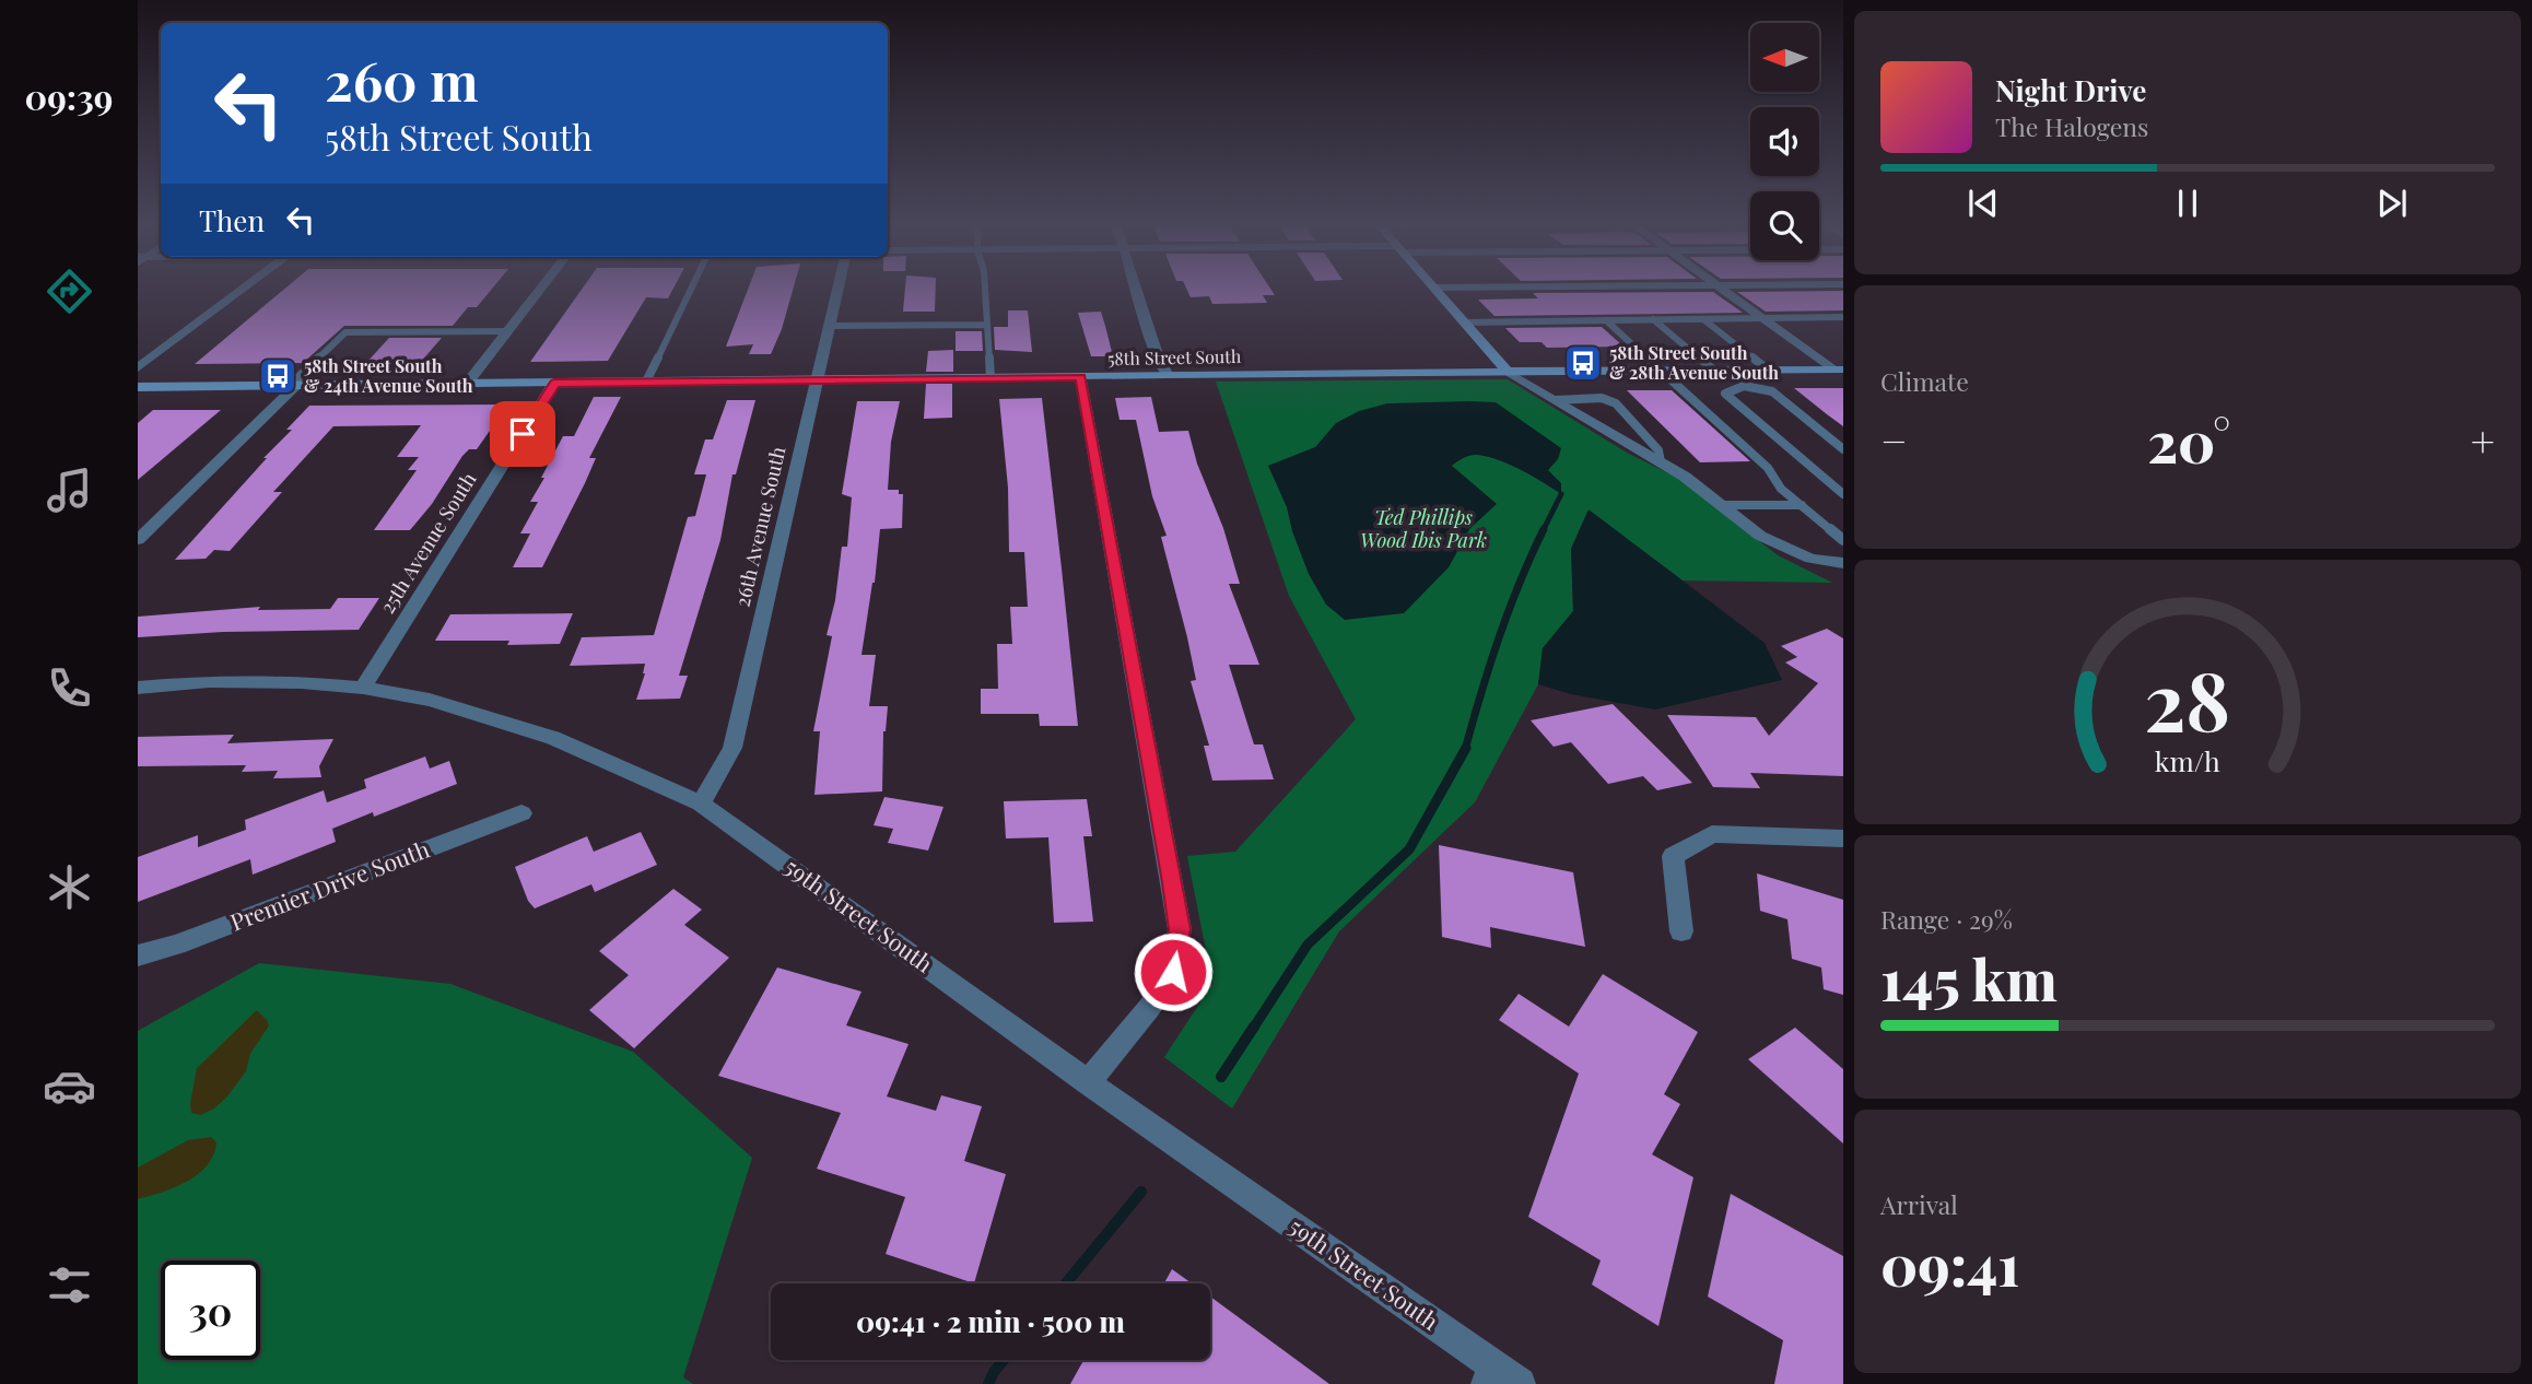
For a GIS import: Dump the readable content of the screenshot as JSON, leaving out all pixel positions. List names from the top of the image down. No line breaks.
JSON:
{"streets":{"street":["58th Street South","26th Avenue South","25th Avenue South","Premier Drive South","59th Street South"]},"crossings":[["58th Street South","26th Avenue South"],["58th Street South","25th Avenue South"],["26th Avenue South","59th Street South"],["25th Avenue South","59th Street South"]],"parks":["Ted Phillips Wood Ibis Park"],"places":{"bus stop":["58th Street South & 28th Avenue South","58th Street South & 24th Avenue South"]},"north":"left","page":{"tabs":"09:39","turn":["260 m","58th Street South"],"song":["Night Drive","The Halogens"],"then":"Then","tile":["Climate",["Range · 29%","145 km"],["Arrival","09:41"]],"heat":["−","20°","+"],"limit":"30","trip":"09:41 · 2 min · 500 m","gauge":["28","km/h"]}}
